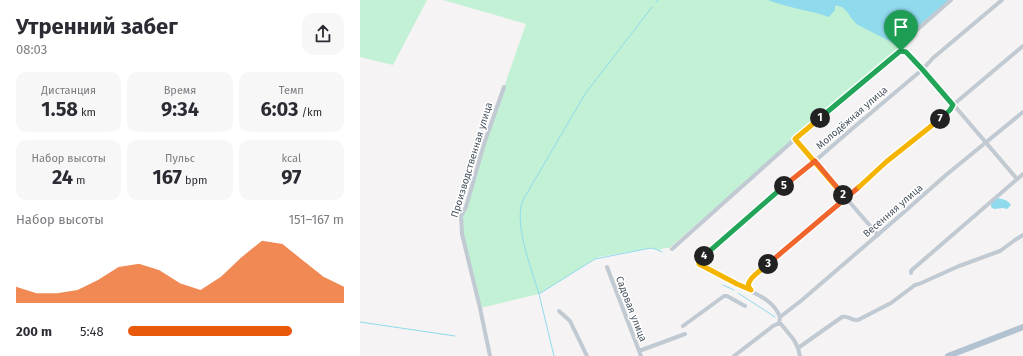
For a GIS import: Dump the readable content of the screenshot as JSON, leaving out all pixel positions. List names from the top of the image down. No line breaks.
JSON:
{"streets":{"street":["Молодёжная улица","Производственная улица","Весенняя улица","Садовая улица"]},"crossings":[["Молодёжная улица","Весенняя улица"]],"page":{"heading":["Утренний забег","08:03"],"stats":[["Дистанция","1.58 km"],["Время","9:34"],["Темп","6:03 /km"],["Набор высоты","24 m"],["Пульс","167 bpm"],["kcal","97"]],"pins":["1","7","5","2","4","3"],"chart":["Набор высоты","151–167 m"],"list":[{"name":"200 m","note":"5:48"}]}}
